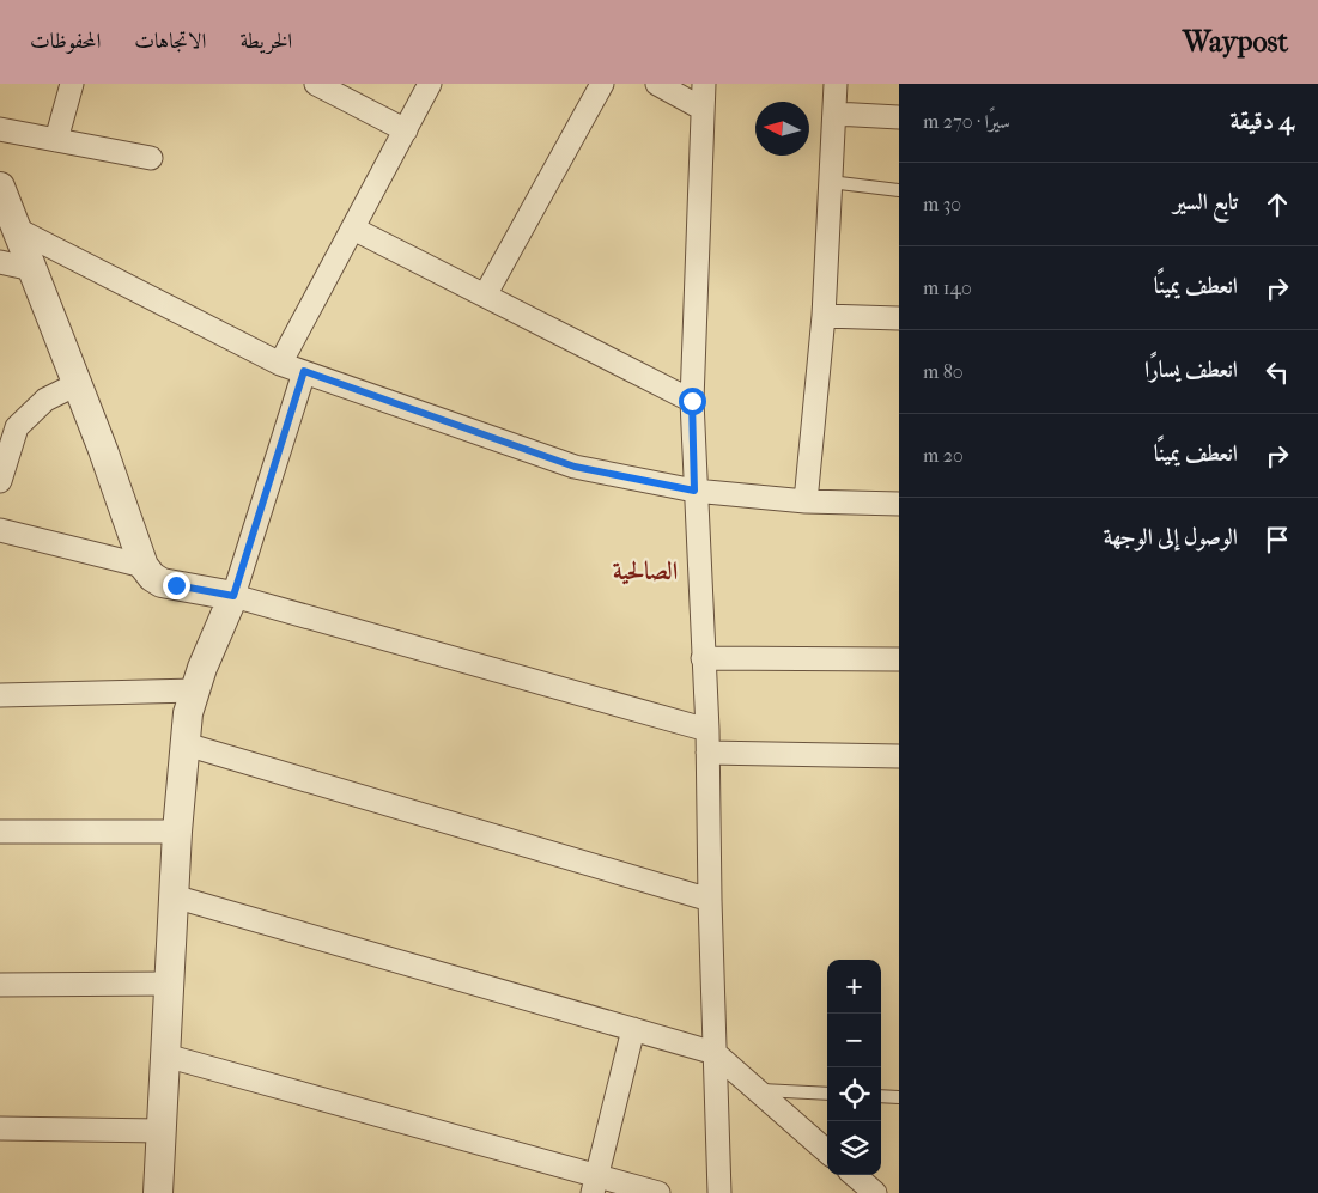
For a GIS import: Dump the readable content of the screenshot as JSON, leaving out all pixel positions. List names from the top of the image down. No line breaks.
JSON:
{"districts":["الصالحية"],"north":"left","page":{"header":"Waypost","nav":["الخريطة","الاتجاهات","المحفوظات"],"heading":["4 دقيقة","سيرًا · 270 m"],"list":[["تابع السير","30 m"],["انعطف يمينًا","140 m"],["انعطف يسارًا","80 m"],["انعطف يمينًا","20 m"],"الوصول إلى الوجهة"],"map_buttons":["+","−"]}}
